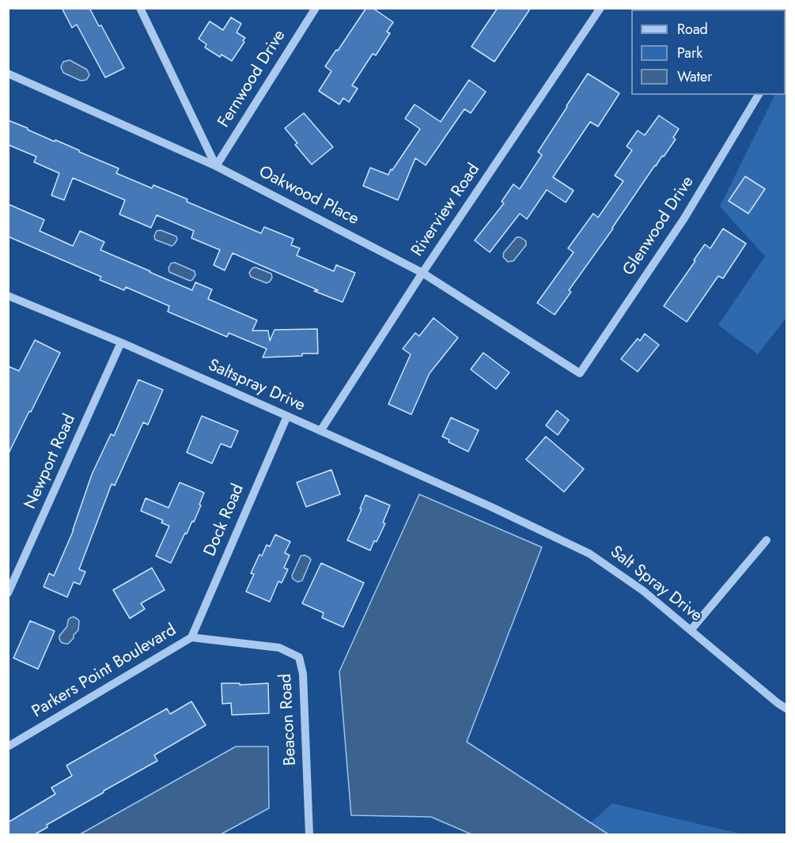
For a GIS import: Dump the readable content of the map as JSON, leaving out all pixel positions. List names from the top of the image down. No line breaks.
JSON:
{"streets":{"street":["Fernwood Drive","Oakwood Place","Riverview Road","Glenwood Drive","Saltspray Drive","Newport Road","Dock Road","Salt Spray Drive","Parkers Point Boulevard","Beacon Road"]},"crossings":[["Fernwood Drive","Oakwood Place"],["Oakwood Place","Riverview Road"],["Oakwood Place","Glenwood Drive"],["Riverview Road","Saltspray Drive"],["Saltspray Drive","Newport Road"],["Saltspray Drive","Dock Road"],["Saltspray Drive","Salt Spray Drive"],["Dock Road","Parkers Point Boulevard"],["Dock Road","Beacon Road"],["Parkers Point Boulevard","Beacon Road"]],"legend":["Road","Park","Water"]}
